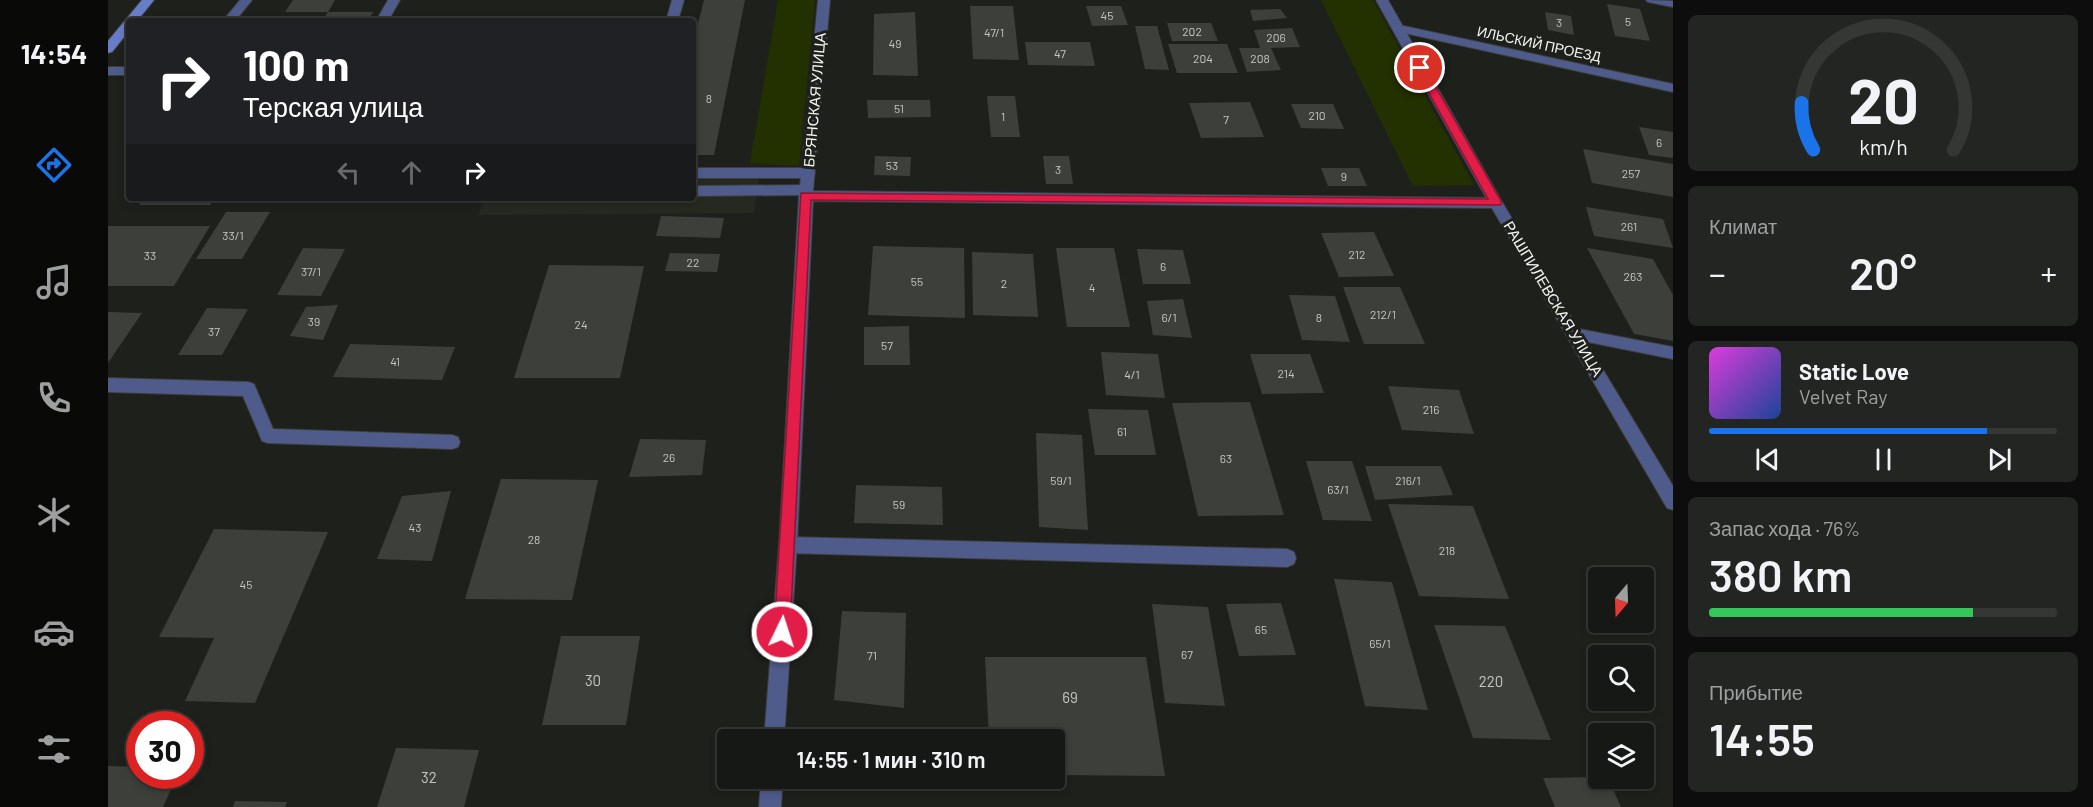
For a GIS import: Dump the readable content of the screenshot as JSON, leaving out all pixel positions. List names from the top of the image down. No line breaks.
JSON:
{"streets":{"street":["ИЛЬСКИЙ ПРОЕЗД","БРЯНСКАЯ УЛИЦА","РАШПИЛЕВСКАЯ УЛИЦА"]},"crossings":[["ИЛЬСКИЙ ПРОЕЗД","РАШПИЛЕВСКАЯ УЛИЦА"]],"house_numbers":["45","5","3","202","47/1","206","49","47","204","208","8","51","210","1","7","6","53","3","257","9","261","33/1","212","33","22","6","37/1","263","55","2","4","212/1","6/1","8","39","24","37","57","41","214","4/1","216","61","26","63","59/1","216/1","63/1","59","43","28","218","45","65","65/1","67","71","30","220","69","32"],"north":"bottom","page":{"tabs":"14:54","turn":["100 m","Терская улица"],"tile":["Климат",["Запас хода · 76%","380 km"],["Прибытие","14:55"]],"heat":["−","20°","+"],"song":["Static Love","Velvet Ray"],"limit":"30","trip":"14:55 · 1 мин · 310 m","gauge":["20","km/h"]}}
